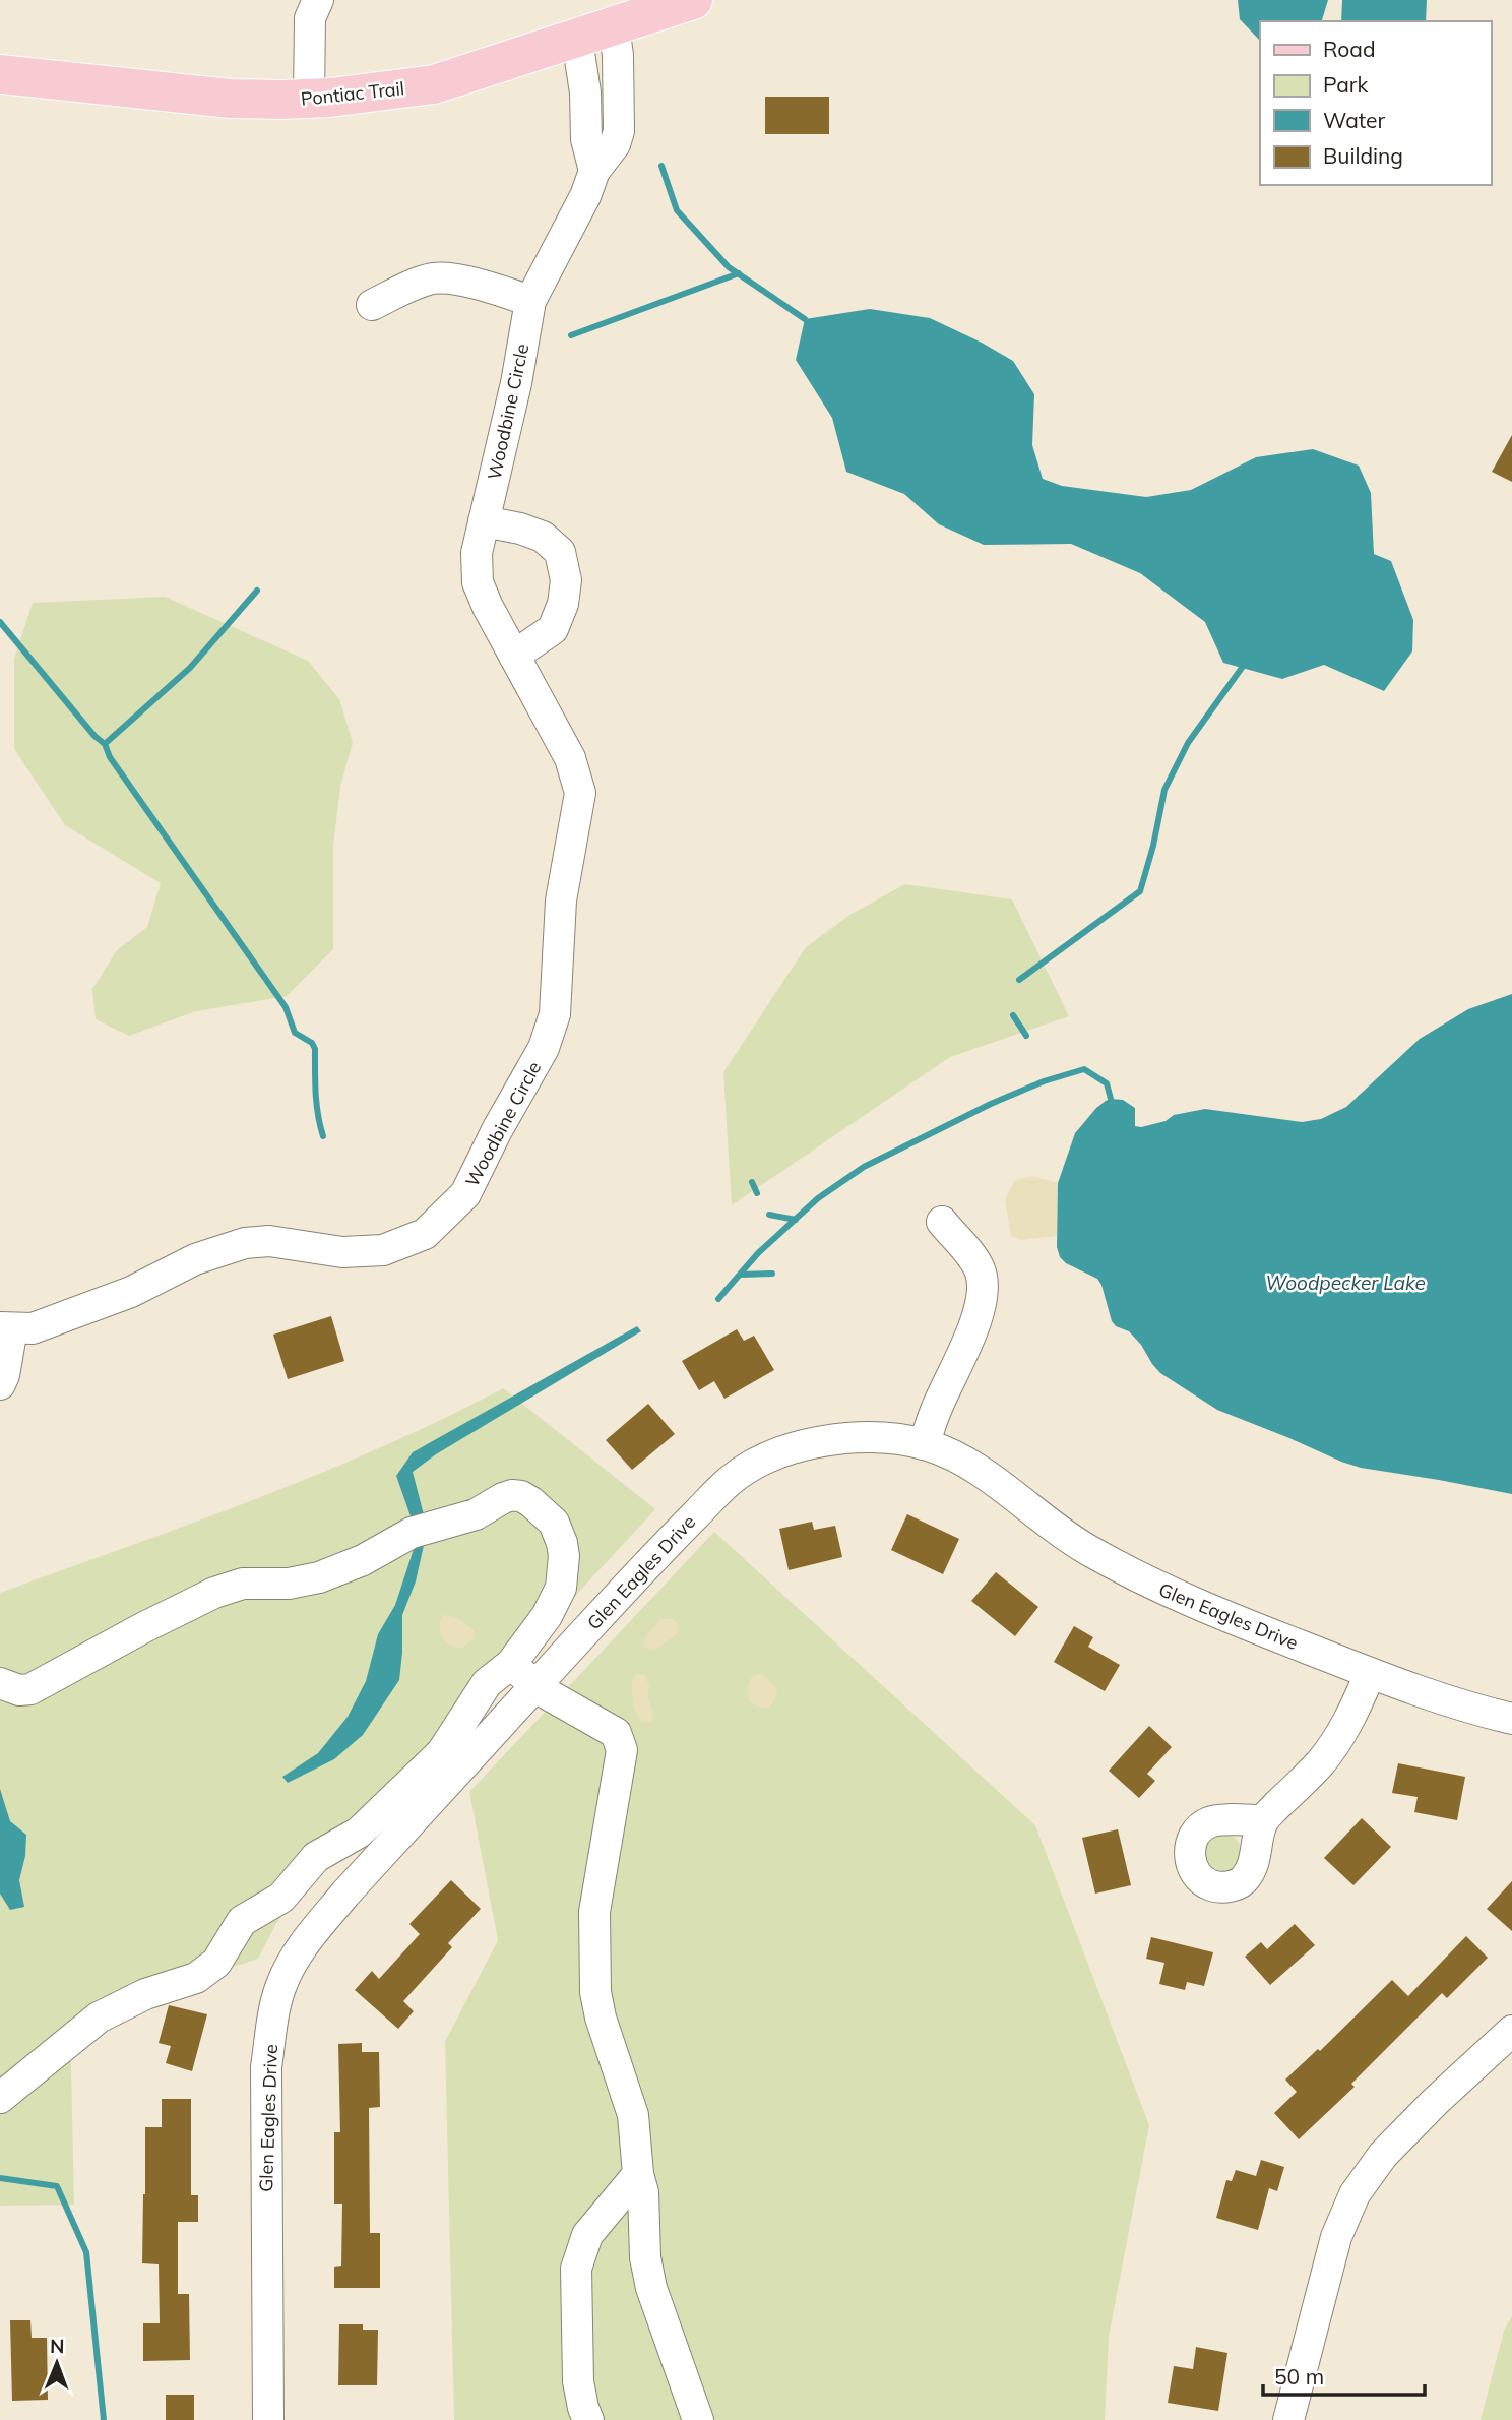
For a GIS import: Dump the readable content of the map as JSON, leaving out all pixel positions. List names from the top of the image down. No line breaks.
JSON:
{"streets":{"main road":["Pontiac Trail"],"street":["Woodbine Circle","Glen Eagles Drive"]},"crossings":[["Pontiac Trail","Woodbine Circle"]],"water":["Woodpecker Lake"],"legend":["Road","Park","Water","Building"],"scale_bar":"50 m","north":"top"}
